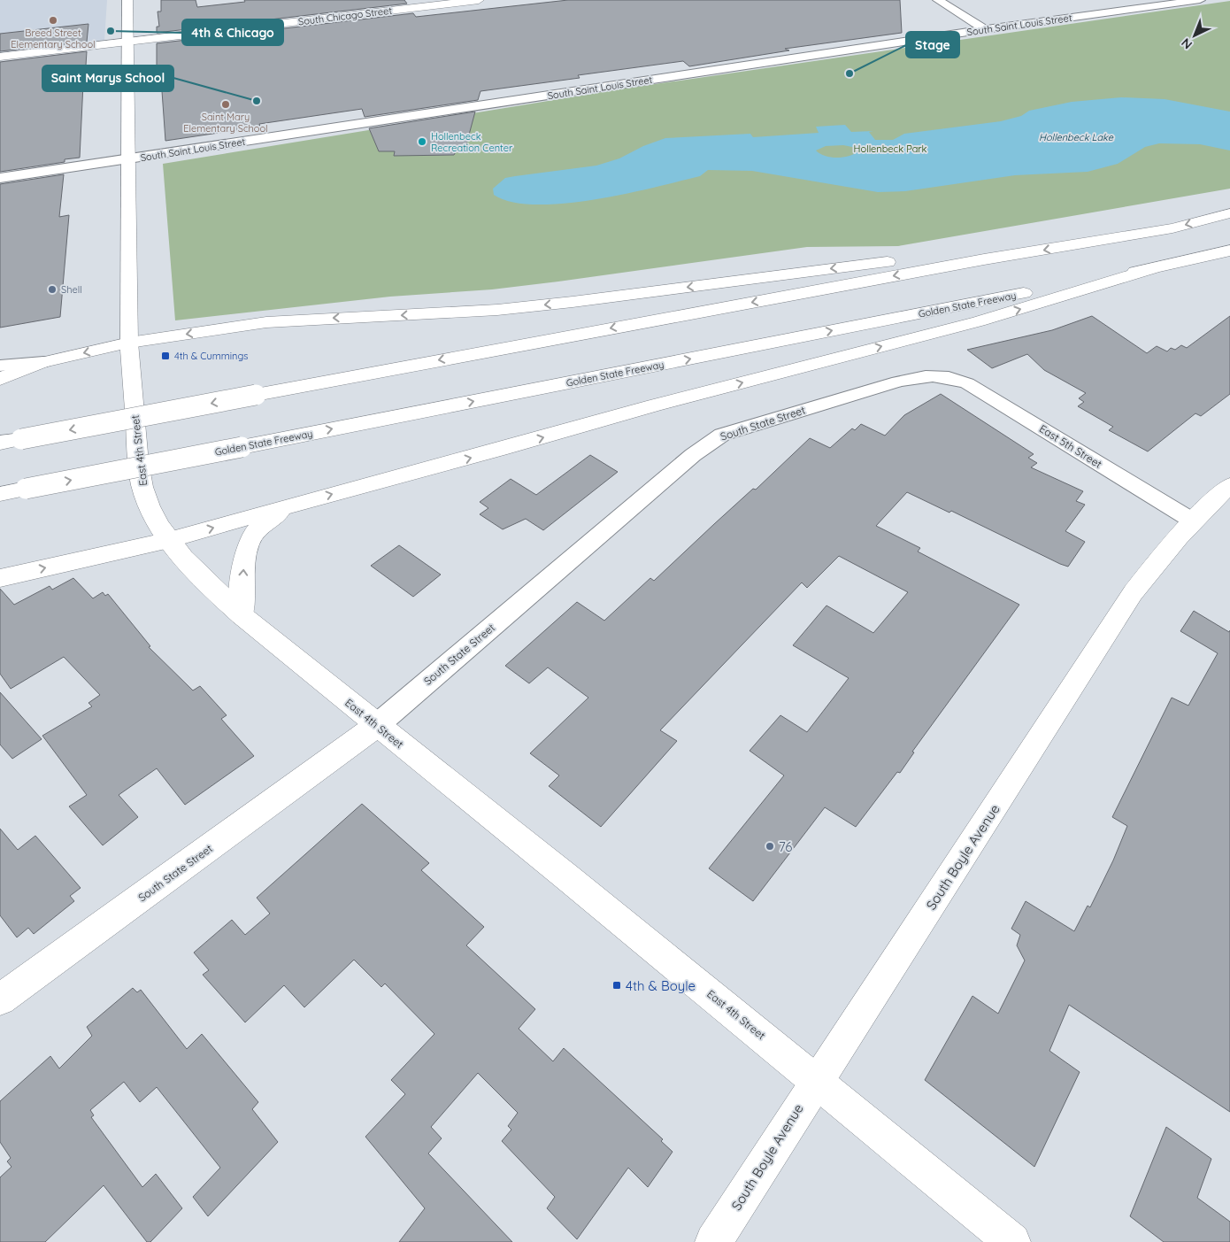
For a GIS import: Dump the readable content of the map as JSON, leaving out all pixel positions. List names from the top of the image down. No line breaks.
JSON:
{"streets":{"main road":["South Chicago Street","Golden State Freeway","South State Street","East 4th Street","South Boyle Avenue"],"street":["South Saint Louis Street","East 5th Street"]},"crossings":[["South Chicago Street","East 4th Street"],["South Saint Louis Street","East 4th Street"],["South State Street","East 5th Street"],["South State Street","East 4th Street"],["East 5th Street","South Boyle Avenue"],["East 4th Street","South Boyle Avenue"]],"water":["Hollenbeck Lake"],"parks":["Hollenbeck Park"],"places":{"other":["Breed Street Elementary School","4th & Chicago","Stage","Saint Marys School","Saint Mary Elementary School","Hollenbeck Recreation Center","Shell","76"],"transit":["4th & Cummings","4th & Boyle"]},"north":"bottom left"}
